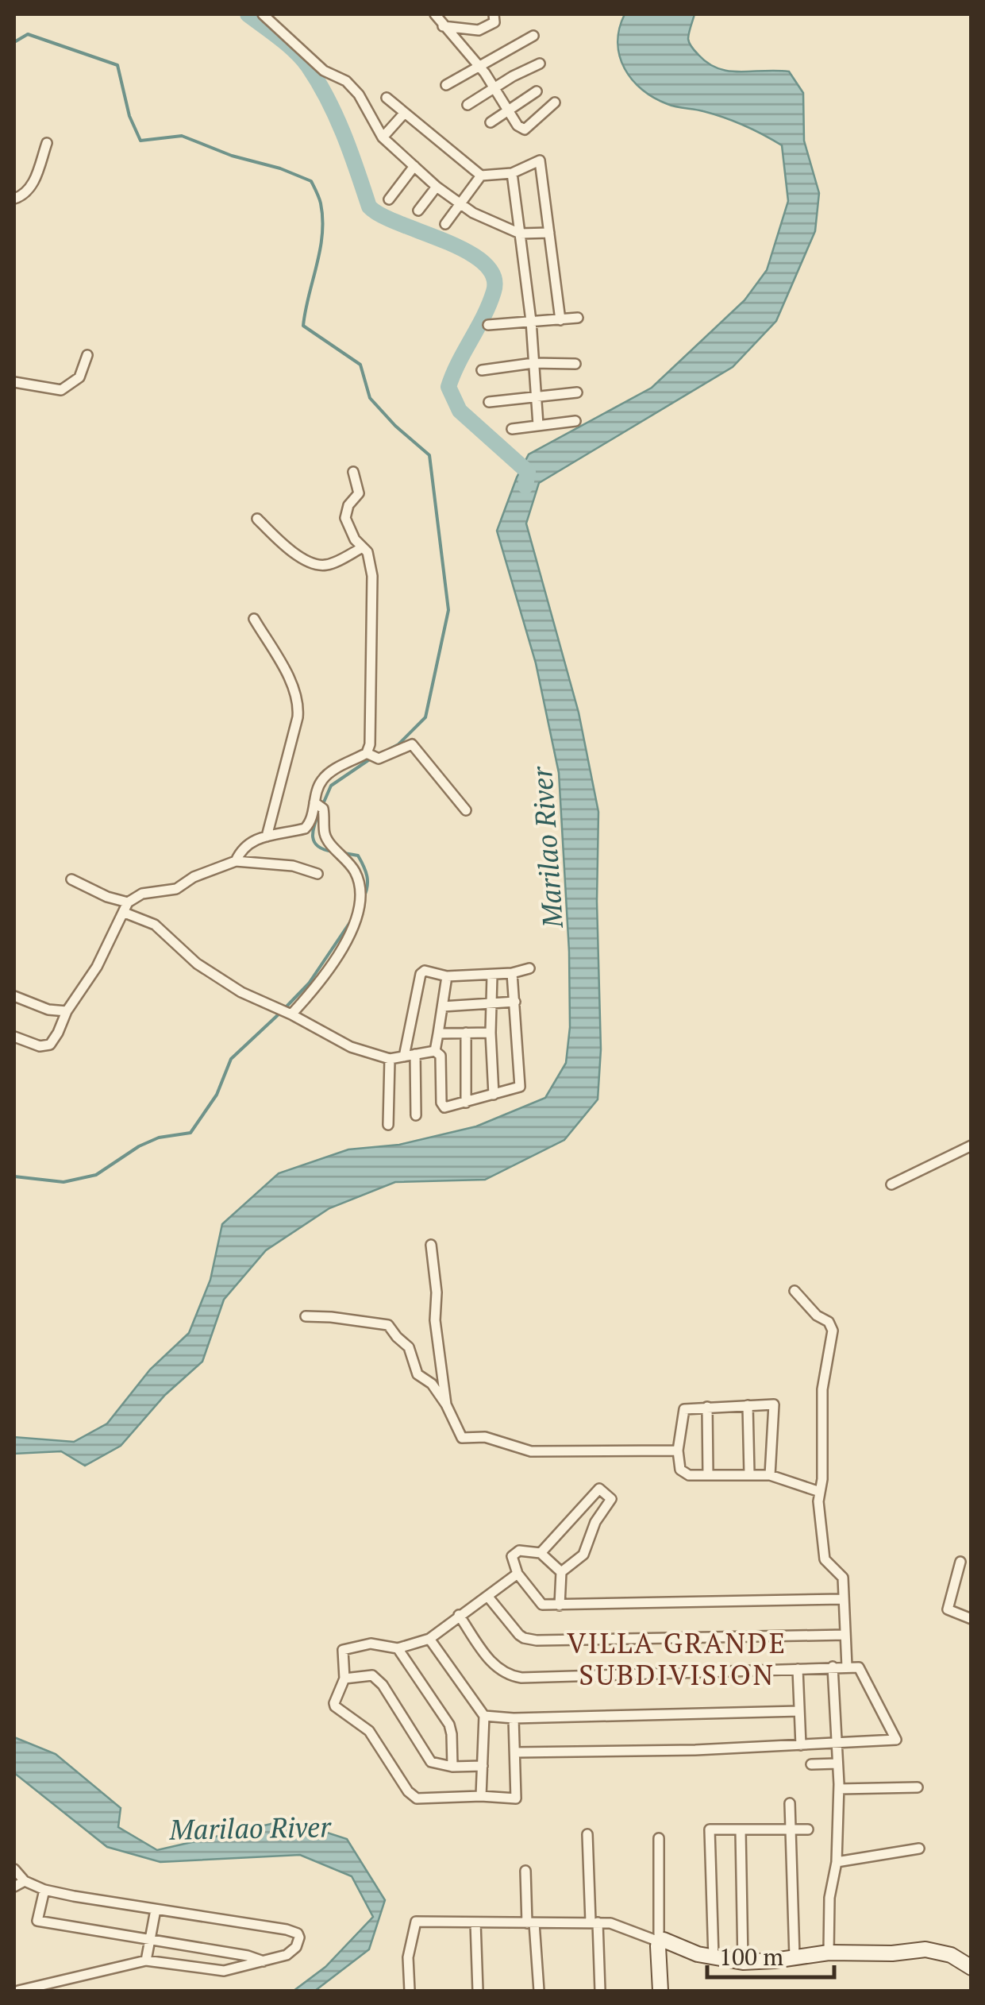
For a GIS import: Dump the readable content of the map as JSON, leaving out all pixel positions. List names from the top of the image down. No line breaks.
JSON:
{"districts":["VILLA GRANDE SUBDIVISION"],"water":["Marilao River"],"scale_bar":"100 m"}
